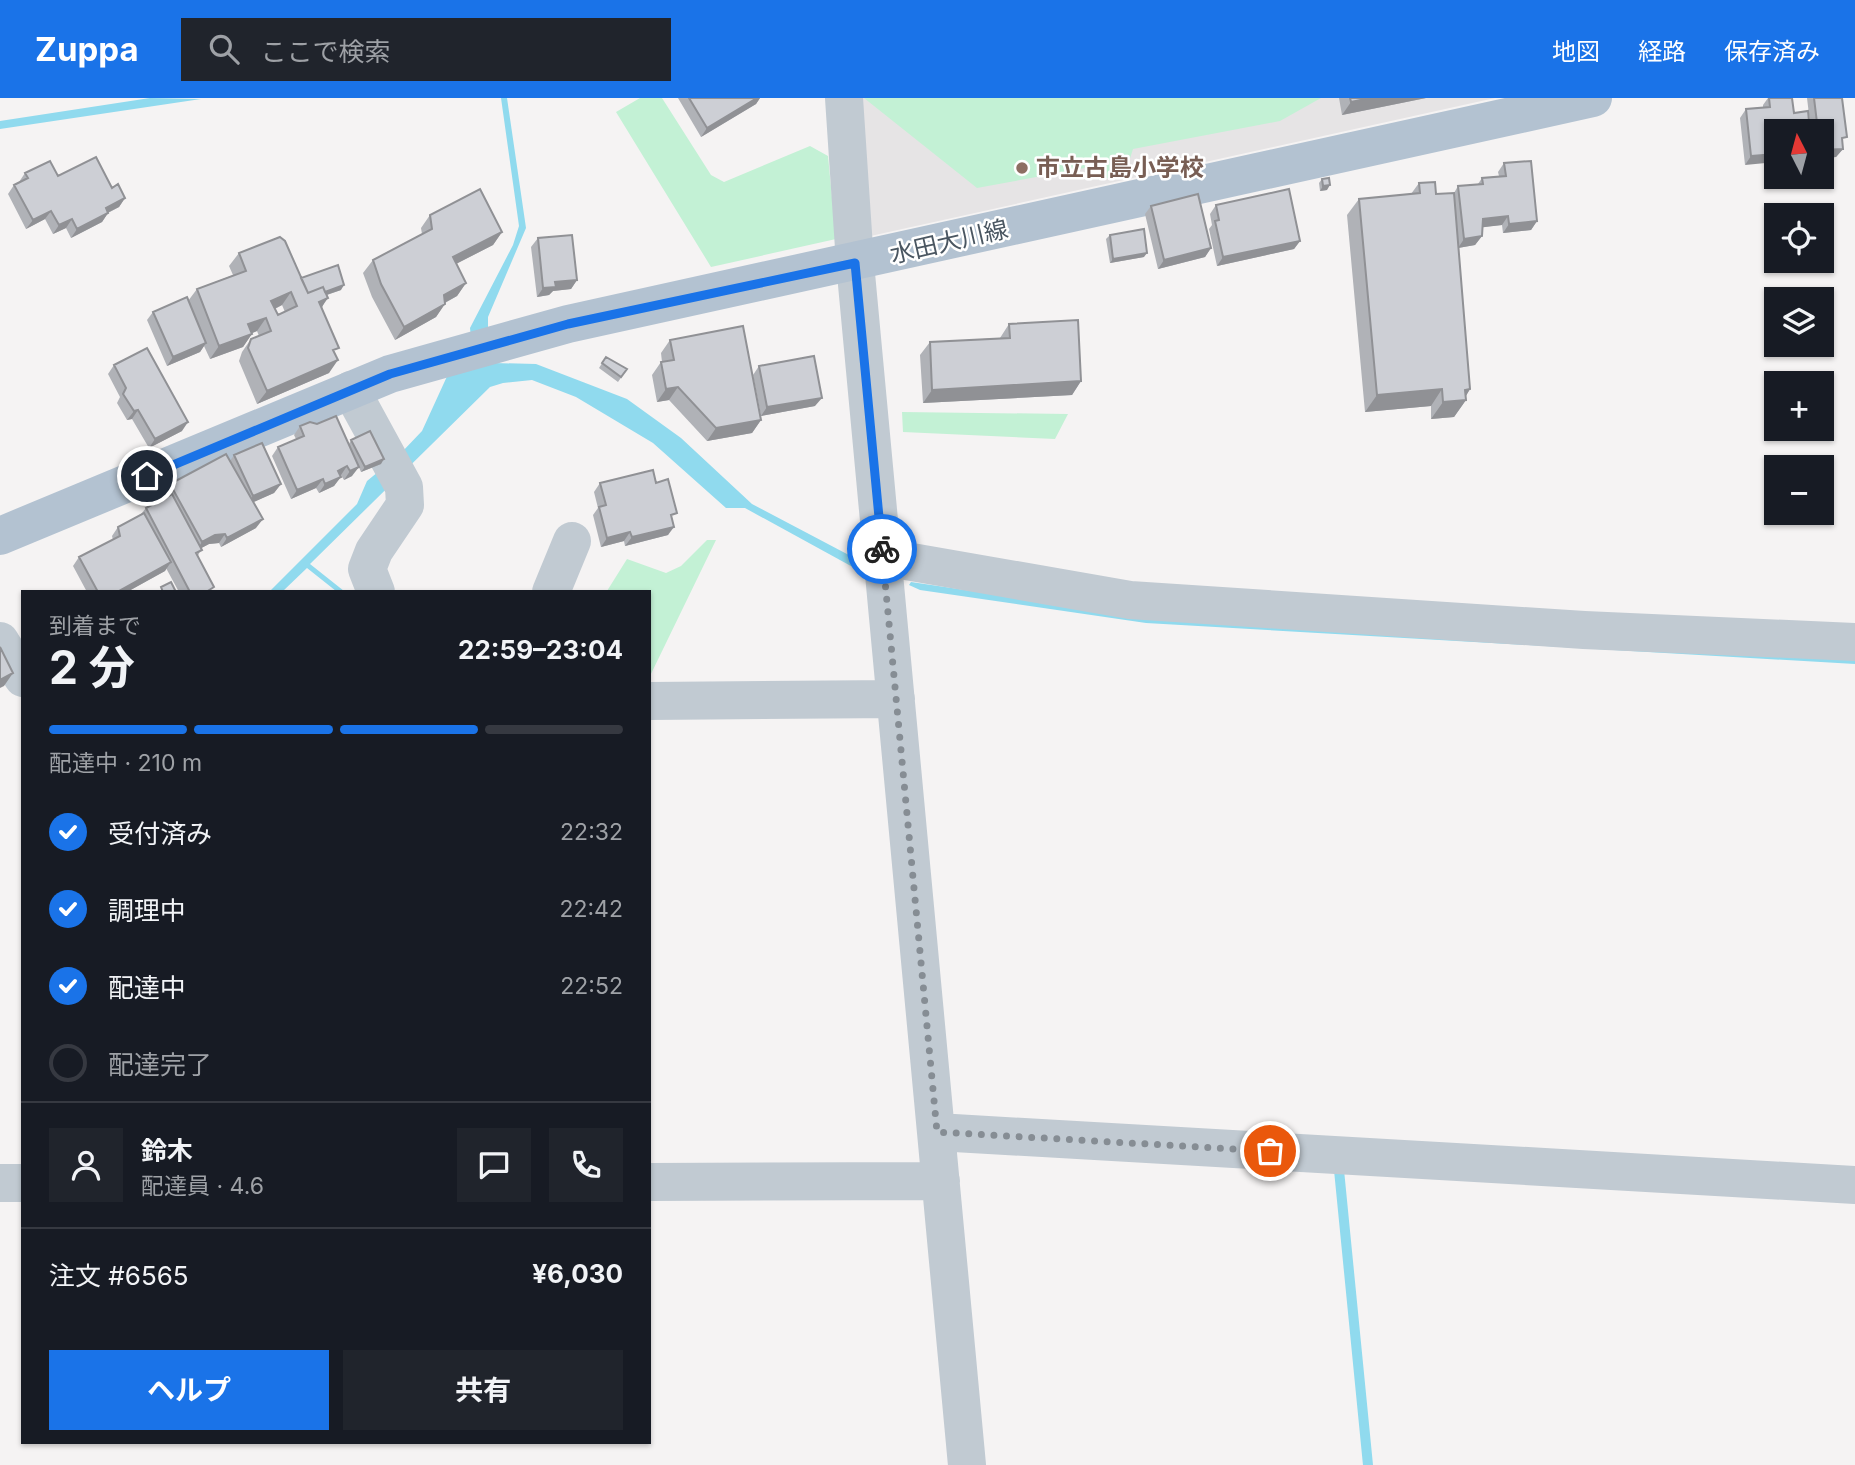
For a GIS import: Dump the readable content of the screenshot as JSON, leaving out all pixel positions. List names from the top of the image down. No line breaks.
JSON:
{"streets":{"main road":["水田大川線"]},"places":["市立古島小学校"],"north":"top","page":{"header":"Zuppa","search":"ここで検索","nav":["地図","経路","保存済み"],"map_buttons":["+","−"],"heading":["2 分","到着まで","22:59–23:04"],"panel":["鈴木","配達員 · 4.6","注文 #6565","¥6,030"],"bar":"配達中 · 210 m","list":[["受付済み","22:32"],["調理中","22:42"],["配達中","22:52"],"配達完了"],"buttons":["ヘルプ","共有"]}}
